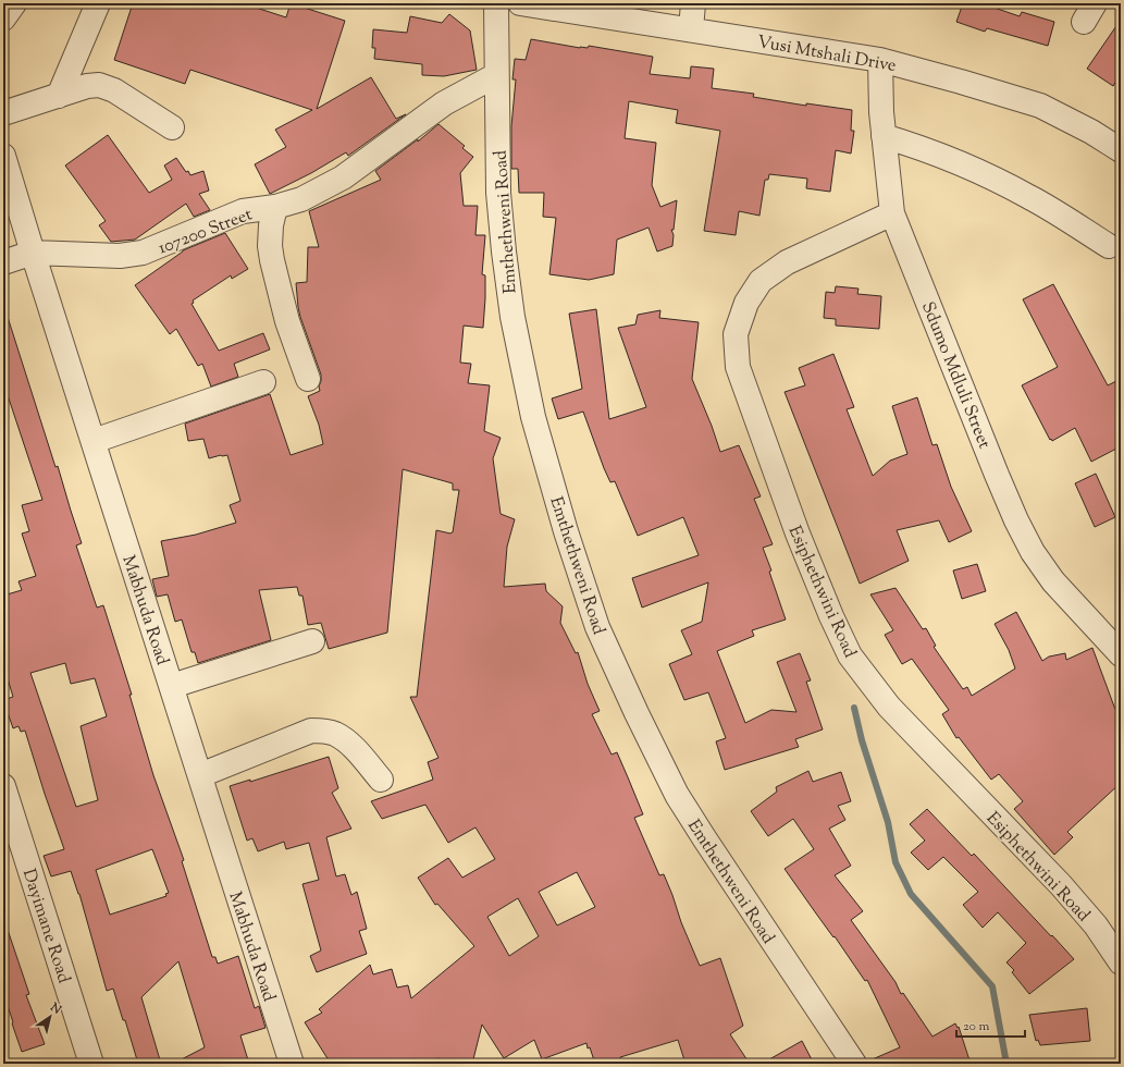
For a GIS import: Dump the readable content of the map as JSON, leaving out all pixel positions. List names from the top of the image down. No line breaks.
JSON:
{"streets":{"street":["Vusi Mtshali Drive","Emthethweni Road","107200 Street","Sdumo Mdluli Street","Esiphethwini Road","Mabhuda Road","Dayimane Road"]},"crossings":[["Vusi Mtshali Drive","Sdumo Mdluli Street"],["Emthethweni Road","107200 Street"],["107200 Street","Mabhuda Road"],["Sdumo Mdluli Street","Esiphethwini Road"]],"scale_bar":"20 m","north":"top right"}
